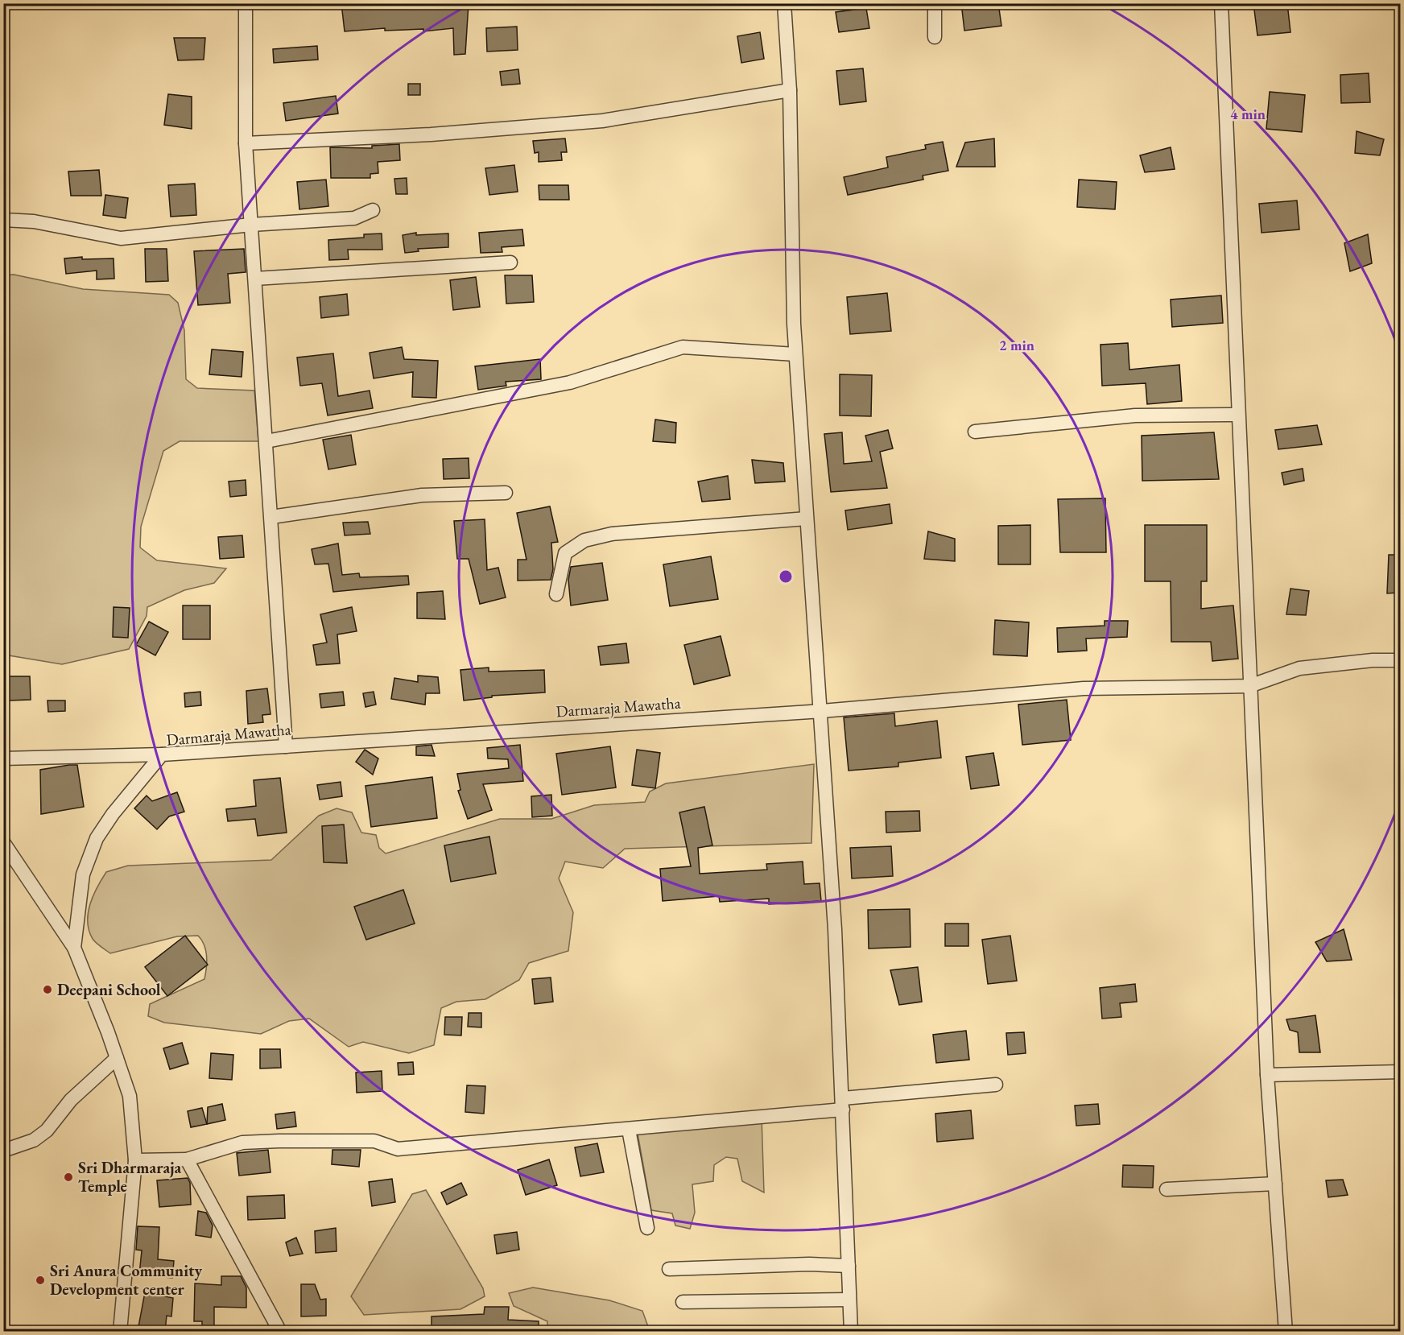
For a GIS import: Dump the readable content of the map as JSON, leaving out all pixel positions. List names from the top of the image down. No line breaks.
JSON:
{"streets":{"street":["Darmaraja Mawatha"]},"places":["Deepani School","Sri Dharmaraja Temple","Sri Anura Community Development center"],"rings":["4 min","2 min"]}
